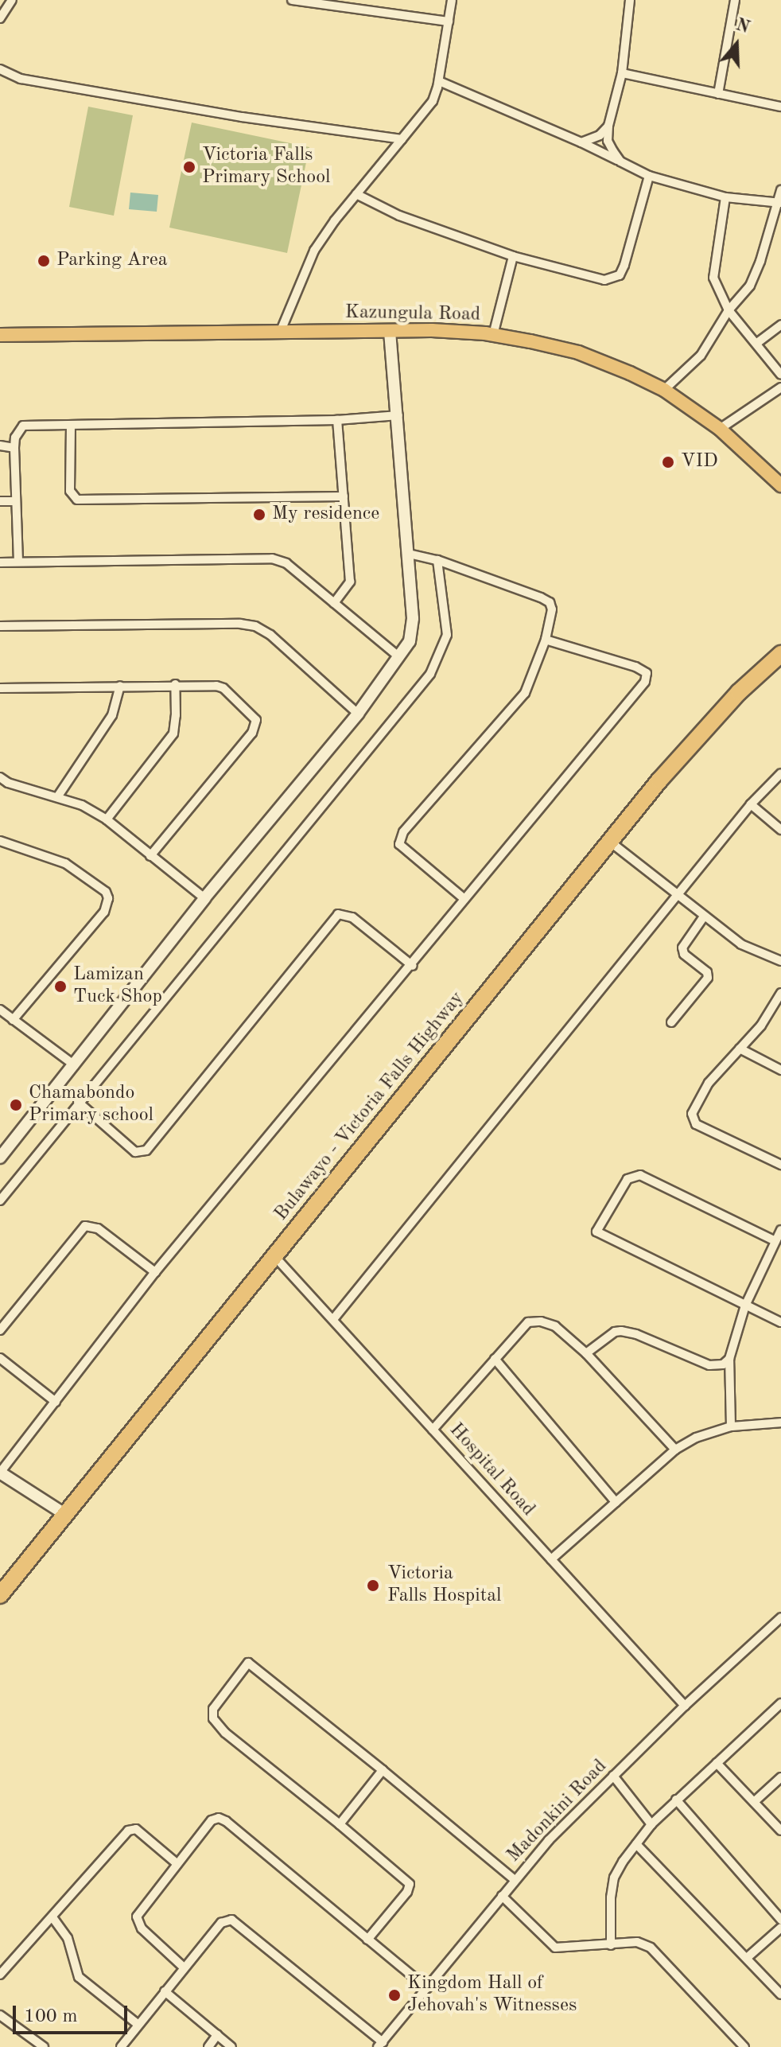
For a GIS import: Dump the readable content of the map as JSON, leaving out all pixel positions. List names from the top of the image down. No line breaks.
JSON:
{"streets":{"highway":["Bulawayo - Victoria Falls Highway"],"main road":["Kazungula Road"],"street":["Hospital Road","Madonkini Road"]},"crossings":[["Bulawayo - Victoria Falls Highway","Hospital Road"],["Hospital Road","Madonkini Road"]],"places":["Victoria Falls Primary School","Parking Area","VID","My residence","Lamizan Tuck Shop","Chamabondo Primary school","Victoria Falls Hospital","Kingdom Hall of Jehovah's Witnesses"],"scale_bar":"100 m","north":"top"}
